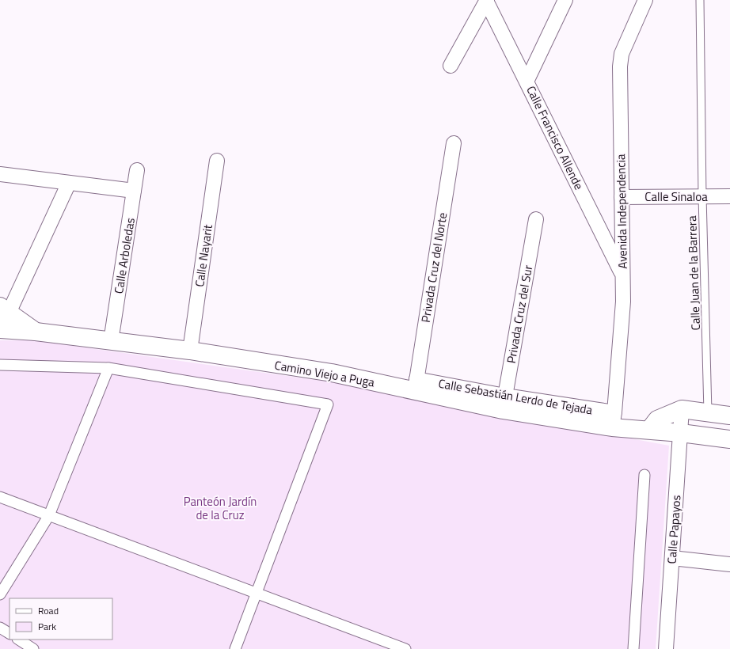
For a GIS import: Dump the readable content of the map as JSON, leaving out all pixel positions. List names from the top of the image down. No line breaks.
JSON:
{"streets":{"street":["Calle Francisco Allende","Calle Sinaloa","Avenida Independencia","Calle Arboledas","Calle Nayarit","Privada Cruz del Norte","Privada Cruz del Sur","Camino Viejo a Puga","Calle Papayos"],"lane":["Calle Juan de la Barrera"]},"crossings":[["Calle Francisco Allende","Avenida Independencia"],["Calle Sinaloa","Avenida Independencia"],["Calle Sinaloa","Calle Juan de la Barrera"],["Avenida Independencia","Camino Viejo a Puga"],["Calle Arboledas","Camino Viejo a Puga"],["Calle Nayarit","Camino Viejo a Puga"],["Privada Cruz del Norte","Camino Viejo a Puga"],["Privada Cruz del Sur","Camino Viejo a Puga"]],"parks":["Panteón Jardín de la Cruz"],"legend":["Road","Park"]}
